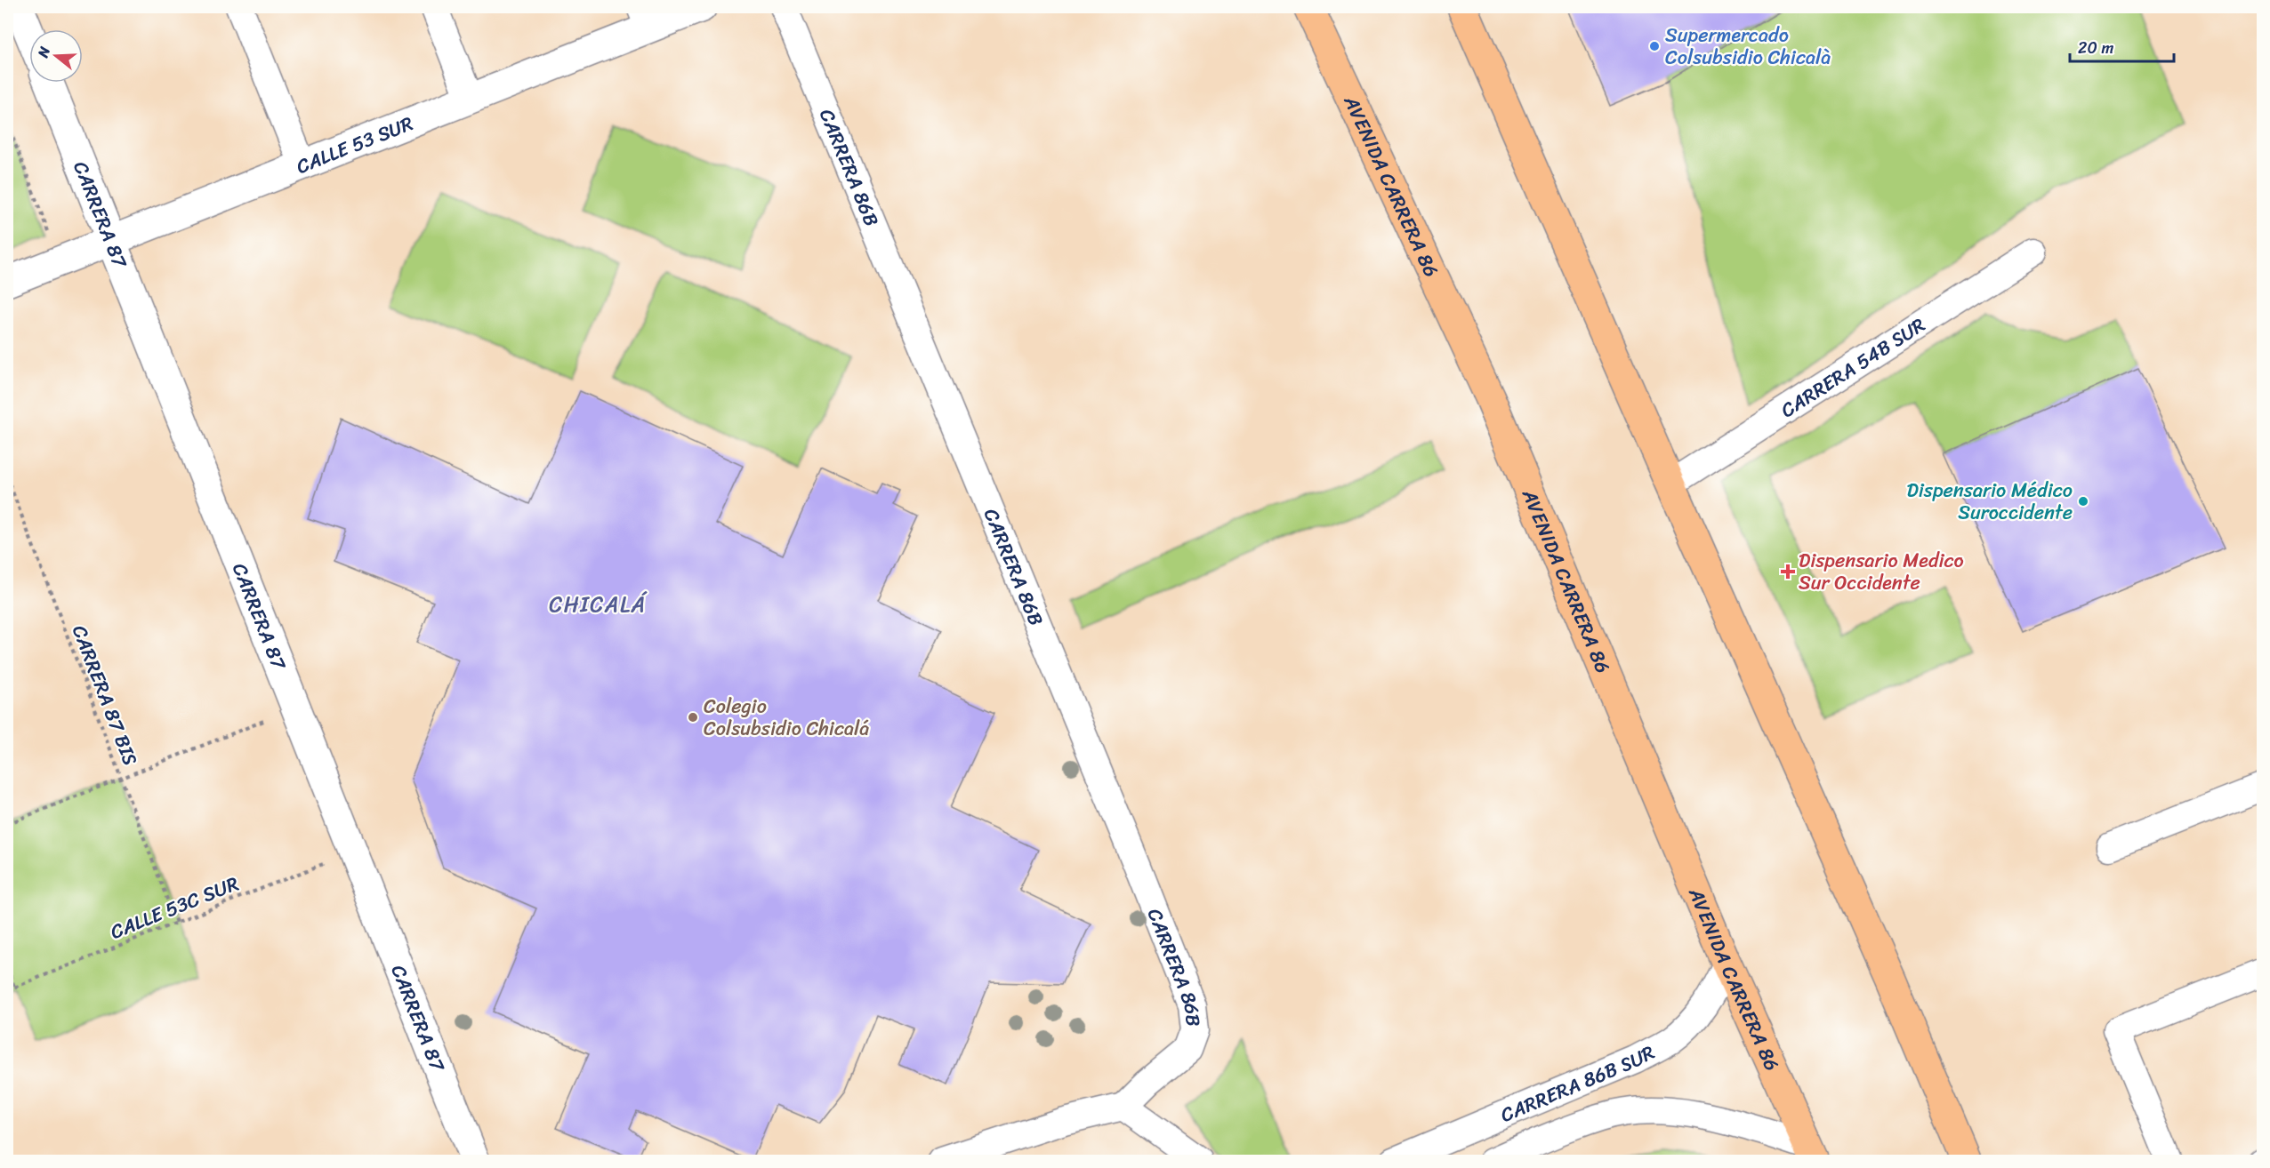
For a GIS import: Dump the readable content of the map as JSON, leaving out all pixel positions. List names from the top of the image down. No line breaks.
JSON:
{"streets":{"main road":["AVENIDA CARRERA 86"],"street":["CALLE 53 SUR","CARRERA 86B","CARRERA 87","CARRERA 54B SUR","CARRERA 86B SUR"],"path":["CARRERA 87 BIS","CALLE 53C SUR"]},"crossings":[["CALLE 53 SUR","CARRERA 87"],["AVENIDA CARRERA 86","CARRERA 86B SUR"],["CARRERA 87","CALLE 53C SUR"],["CARRERA 87 BIS","CALLE 53C SUR"]],"districts":["CHICALÁ"],"places":{"other":["Supermercado Colsubsidio Chicalà","Dispensario Médico Suroccidente","Colegio Colsubsidio Chicalá"],"health":["Dispensario Medico Sur Occidente"]},"scale_bar":"20 m","north":"left"}
